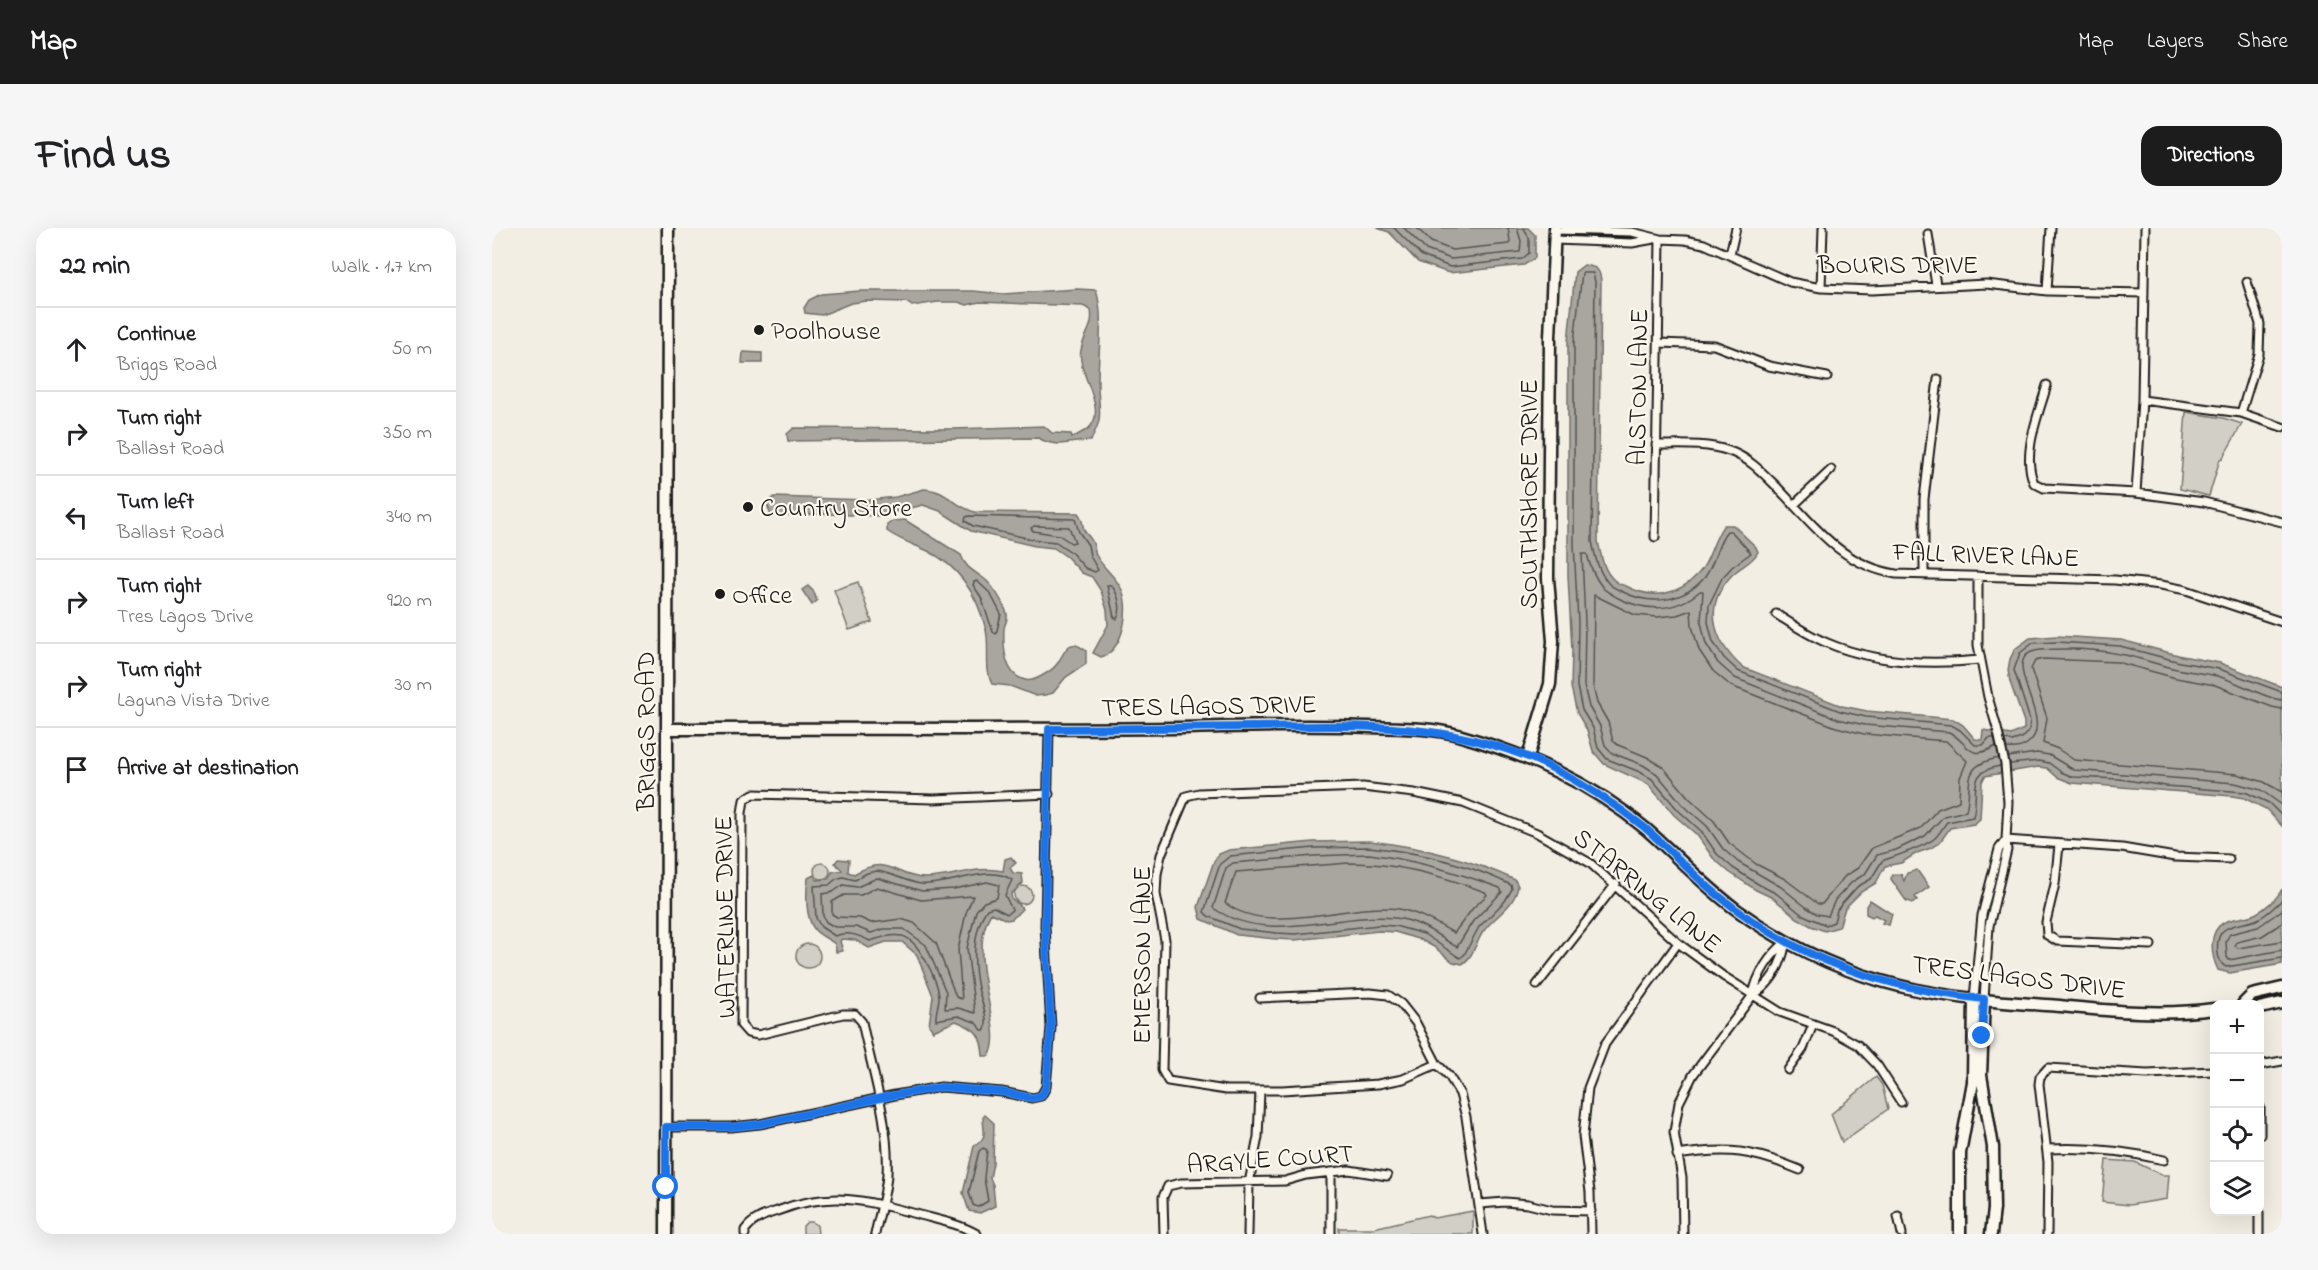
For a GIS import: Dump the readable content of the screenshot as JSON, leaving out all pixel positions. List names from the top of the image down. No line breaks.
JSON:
{"streets":{"street":["BOURIS DRIVE","ALSTON LANE","SOUTHSHORE DRIVE","FALL RIVER LANE","TRES LAGOS DRIVE","BRIGGS ROAD","STARRING LANE","WATERLINE DRIVE","EMERSON LANE","ARGYLE COURT"]},"crossings":[["BOURIS DRIVE","ALSTON LANE"],["BOURIS DRIVE","SOUTHSHORE DRIVE"],["ALSTON LANE","FALL RIVER LANE"],["SOUTHSHORE DRIVE","TRES LAGOS DRIVE"],["TRES LAGOS DRIVE","BRIGGS ROAD"],["STARRING LANE","EMERSON LANE"]],"places":["Poolhouse","Country Store","Office"],"page":{"header":"Map","nav":["Map","Layers","Share"],"title":"Find us","buttons":"Directions","heading":["22 min","Walk · 1.7 km"],"list":[["Continue","Briggs Road","50 m"],["Turn right","Ballast Road","350 m"],["Turn left","Ballast Road","340 m"],["Turn right","Tres Lagos Drive","920 m"],["Turn right","Laguna Vista Drive","30 m"],"Arrive at destination"],"map_buttons":["+","−"]}}
